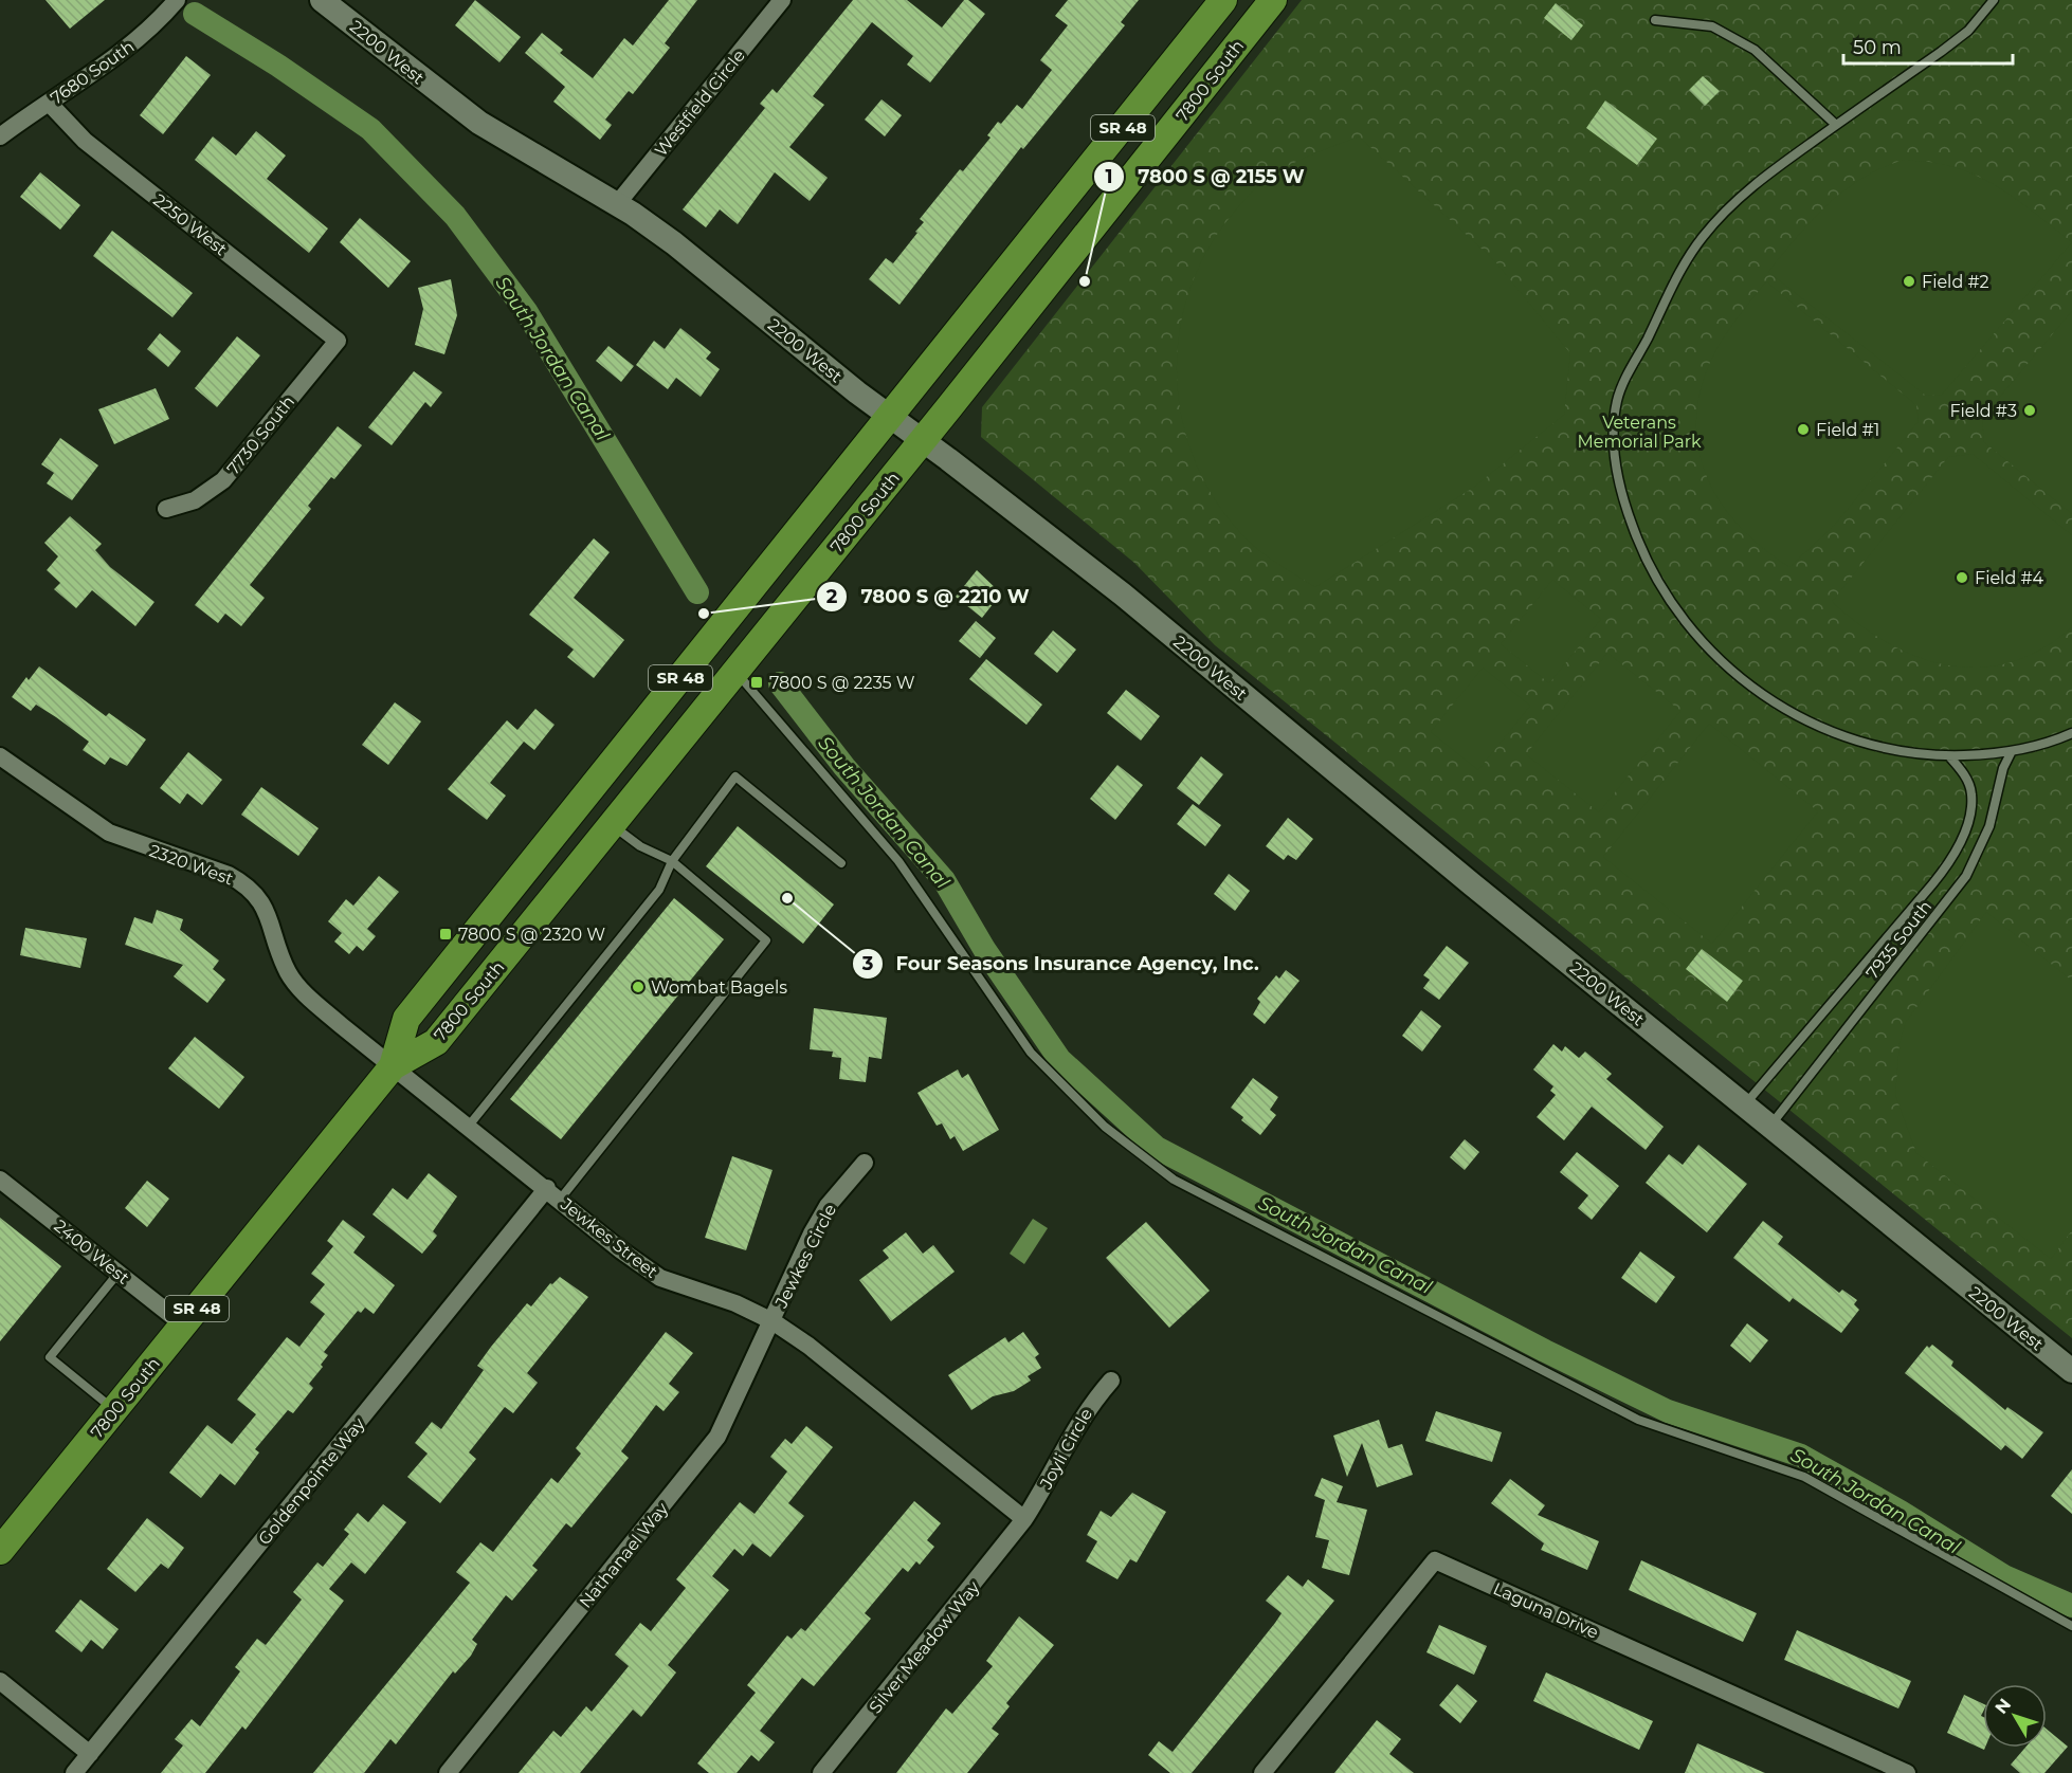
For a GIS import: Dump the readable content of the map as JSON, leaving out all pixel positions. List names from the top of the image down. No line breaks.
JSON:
{"streets":{"main road":["7800 South","SR 48"],"street":["2200 West","7680 South","Westfield Circle","2250 West","7730 South","2320 West","Jewkes Street","2400 West","Jewkes Circle","Joyli Circle","Goldenpointe Way","Nathanael Way","Laguna Drive","Silver Meadow Way"],"lane":["7935 South"]},"crossings":[["2200 West","7800 South"],["2200 West","Westfield Circle"],["2200 West","7935 South"],["7680 South","2250 West"],["7800 South","2320 West"],["7800 South","Jewkes Street"],["7800 South","2400 West"],["2250 West","7730 South"],["2320 West","Jewkes Street"],["Jewkes Street","Jewkes Circle"],["Jewkes Street","Joyli Circle"],["Jewkes Street","Goldenpointe Way"],["Jewkes Street","Nathanael Way"],["Jewkes Street","Silver Meadow Way"],["Jewkes Circle","Nathanael Way"],["Joyli Circle","Silver Meadow Way"]],"water":["South Jordan Canal"],"parks":["Veterans Memorial Park"],"places":{"other":["7800 S @ 2155 W","Field #2","Field #3","Field #1","Field #4","7800 S @ 2210 W","Four Seasons Insurance Agency, Inc.","Wombat Bagels"],"transit":["7800 S @ 2235 W","7800 S @ 2320 W"]},"scale_bar":"50 m","north":"top left"}
